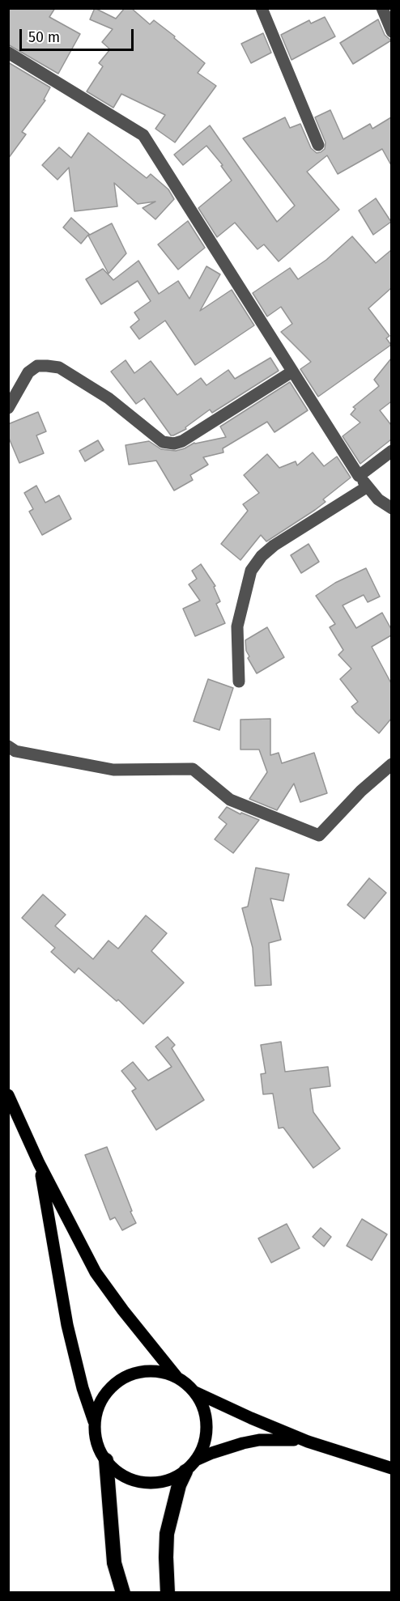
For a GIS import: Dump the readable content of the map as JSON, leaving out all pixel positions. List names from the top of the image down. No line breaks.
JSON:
{"scale_bar":"50 m"}
